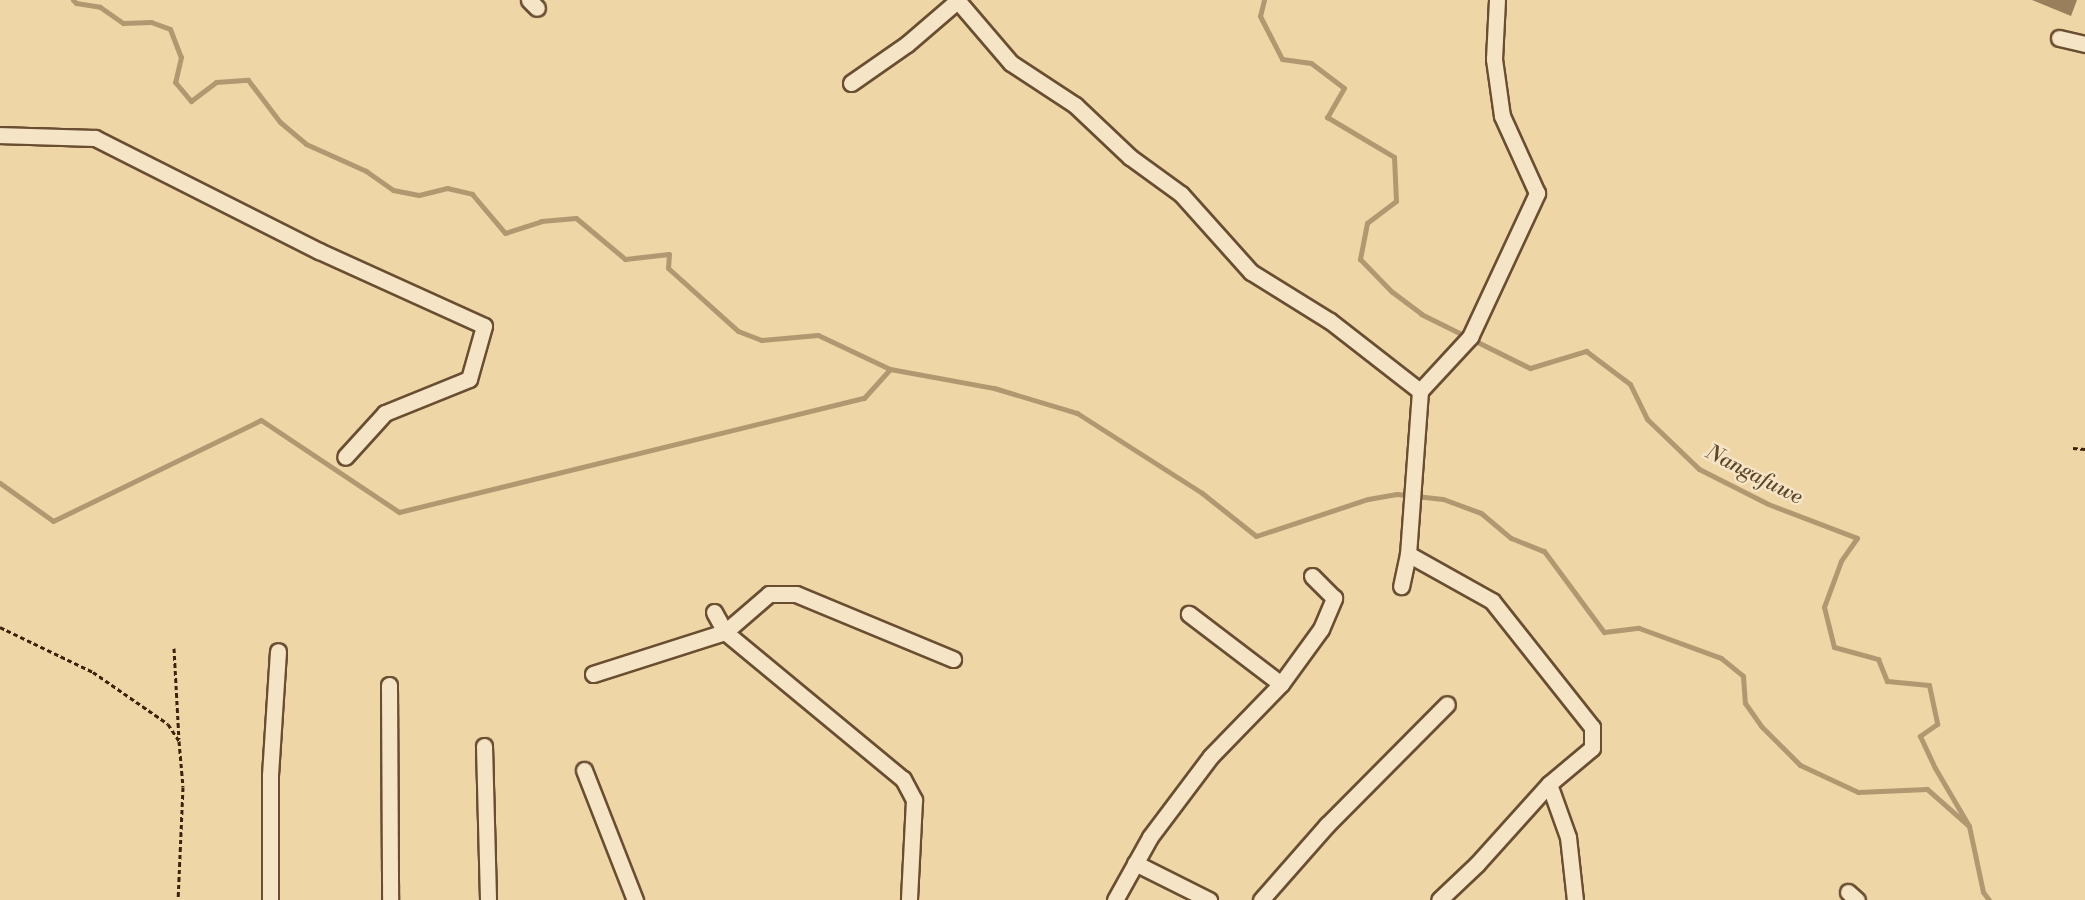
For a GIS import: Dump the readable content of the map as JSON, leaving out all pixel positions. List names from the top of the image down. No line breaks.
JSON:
{"water":["Nangafuwe"]}
